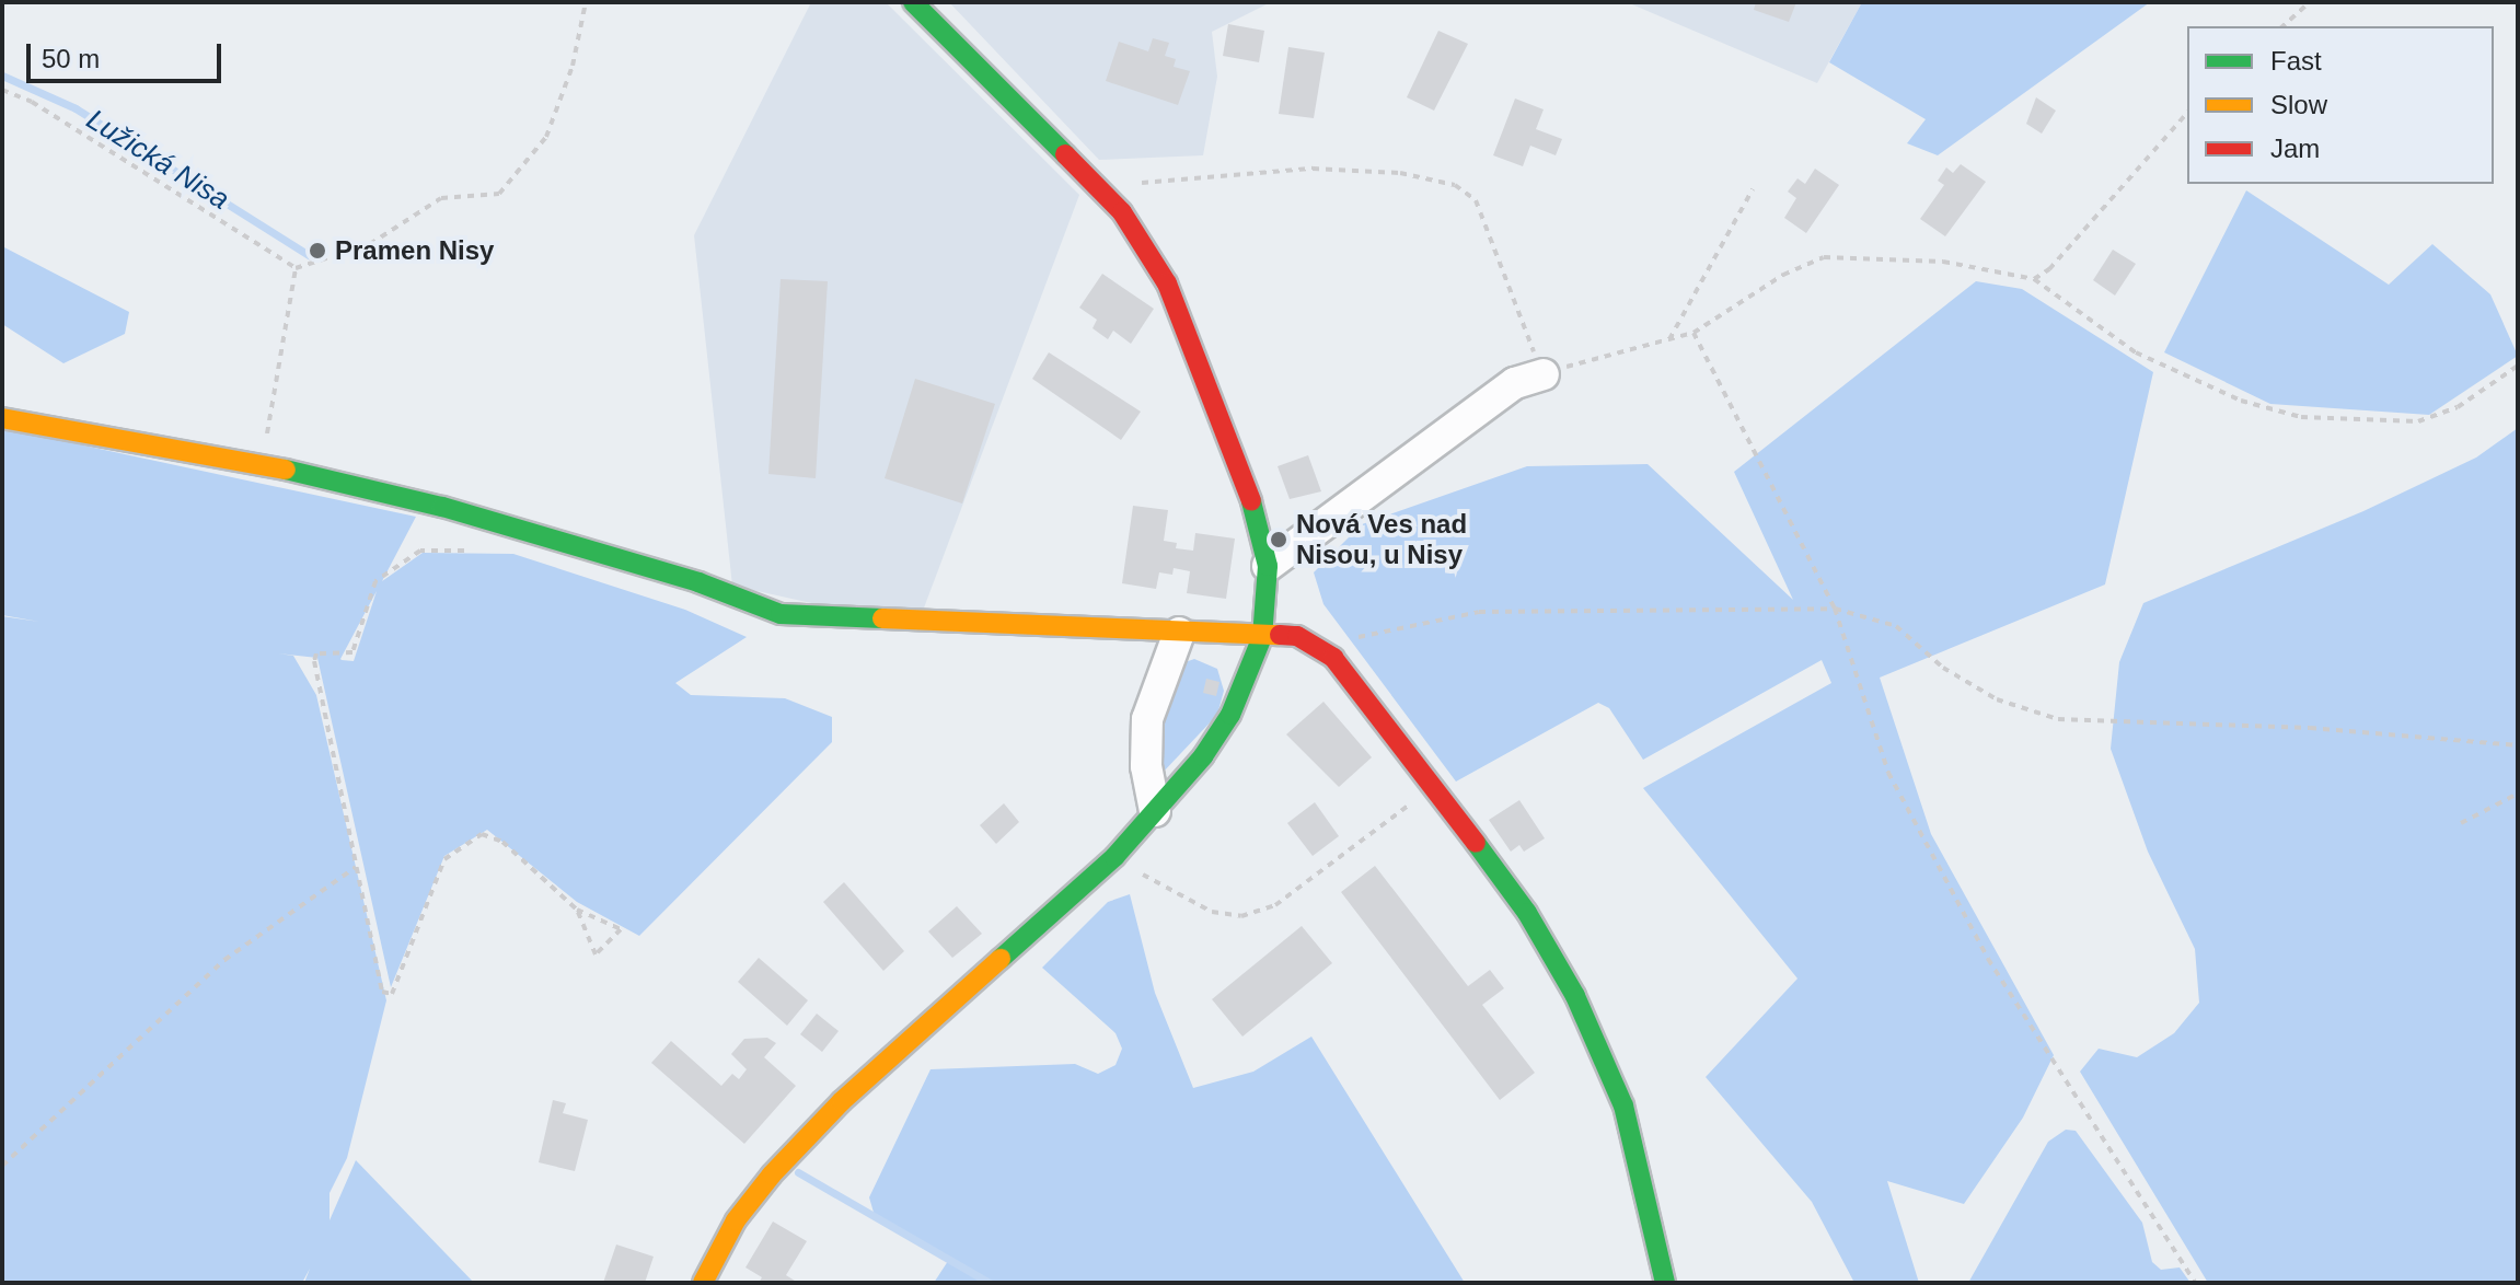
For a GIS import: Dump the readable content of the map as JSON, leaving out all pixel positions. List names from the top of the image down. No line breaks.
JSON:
{"water":["Lužická Nisa"],"places":["Pramen Nisy","Nová Ves nad Nisou, u Nisy"],"legend":["Fast","Slow","Jam"],"scale_bar":"50 m"}
